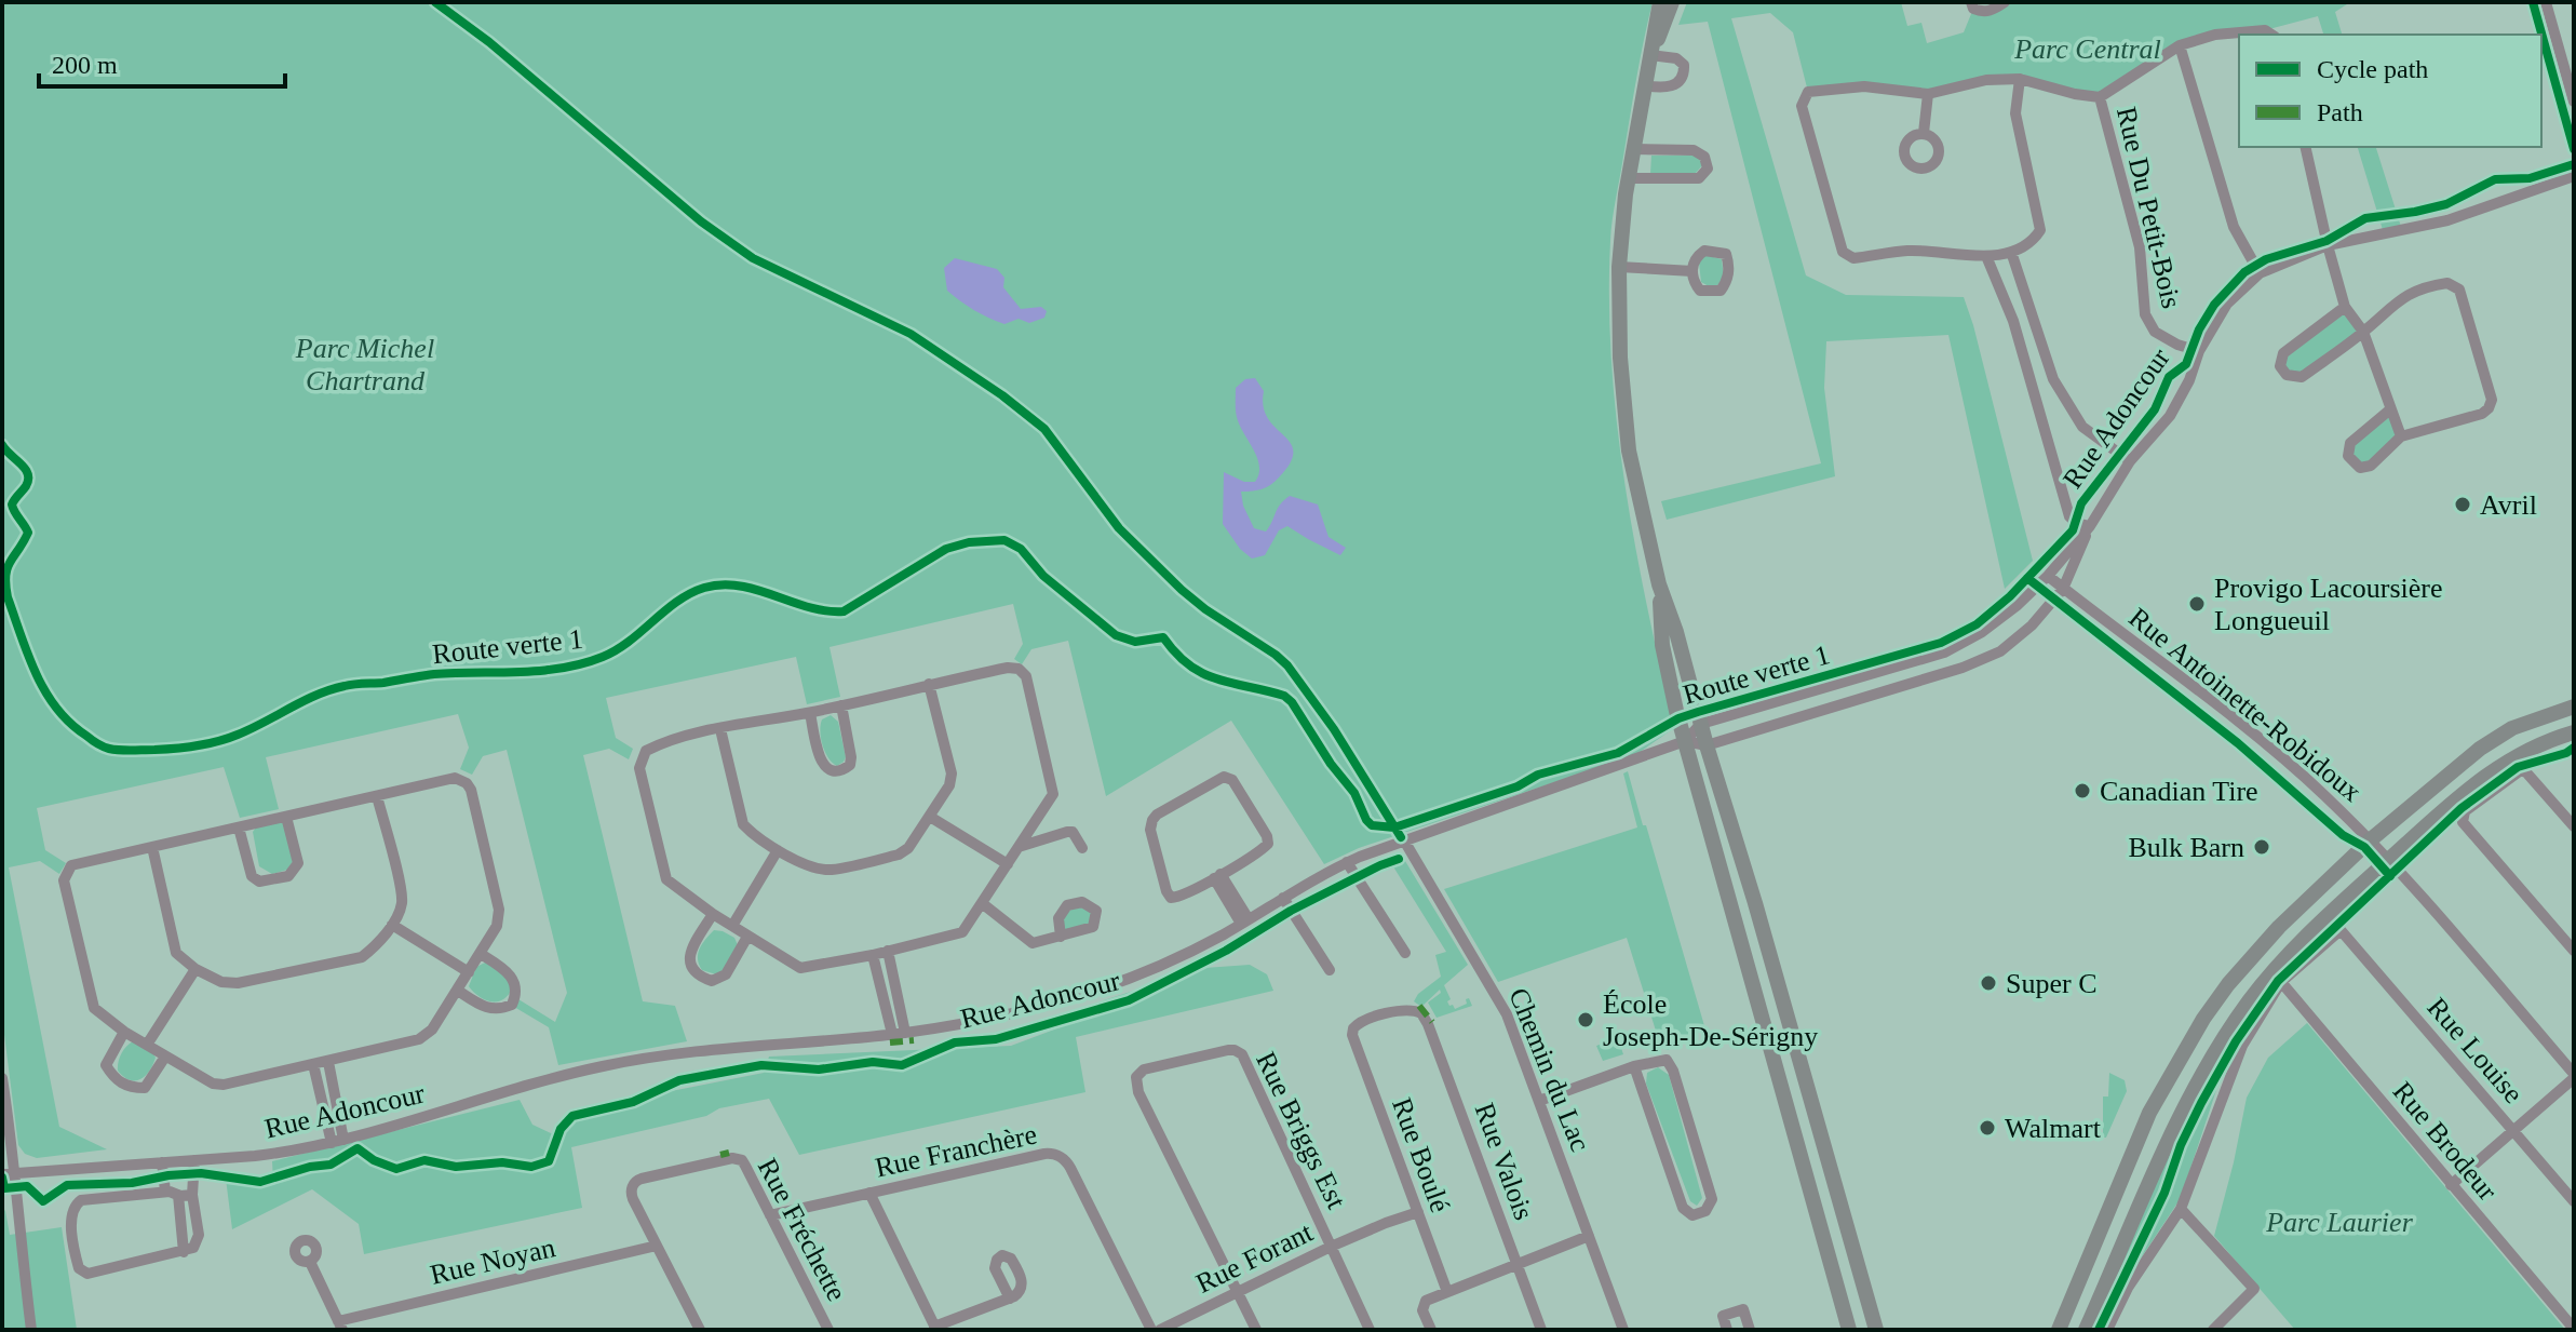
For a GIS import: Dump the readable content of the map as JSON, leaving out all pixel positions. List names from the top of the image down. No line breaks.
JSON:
{"streets":{"street":["Rue Du Petit-Bois","Rue Adoncour","Rue Antoinette-Robidoux","Rue Louise","Chemin du Lac","Rue Briggs Est","Rue Brodeur","Rue Franchère","Rue Boulé","Rue Valois","Rue Fréchette","Rue Forant","Rue Noyan"],"cycle path":["Route verte 1"]},"crossings":[["Rue Du Petit-Bois","Rue Adoncour"],["Rue Adoncour","Rue Antoinette-Robidoux"],["Rue Adoncour","Chemin du Lac"],["Rue Louise","Rue Brodeur"],["Rue Briggs Est","Rue Forant"],["Rue Franchère","Rue Fréchette"],["Rue Boulé","Rue Valois"],["Rue Boulé","Rue Forant"],["Rue Fréchette","Rue Noyan"]],"parks":["Parc Central","Parc Michel Chartrand","Parc Laurier"],"places":["Avril","Provigo Lacoursière Longueuil","Canadian Tire","Bulk Barn","Super C","École Joseph-De-Sérigny","Walmart"],"legend":["Cycle path","Path"],"scale_bar":"200 m"}
